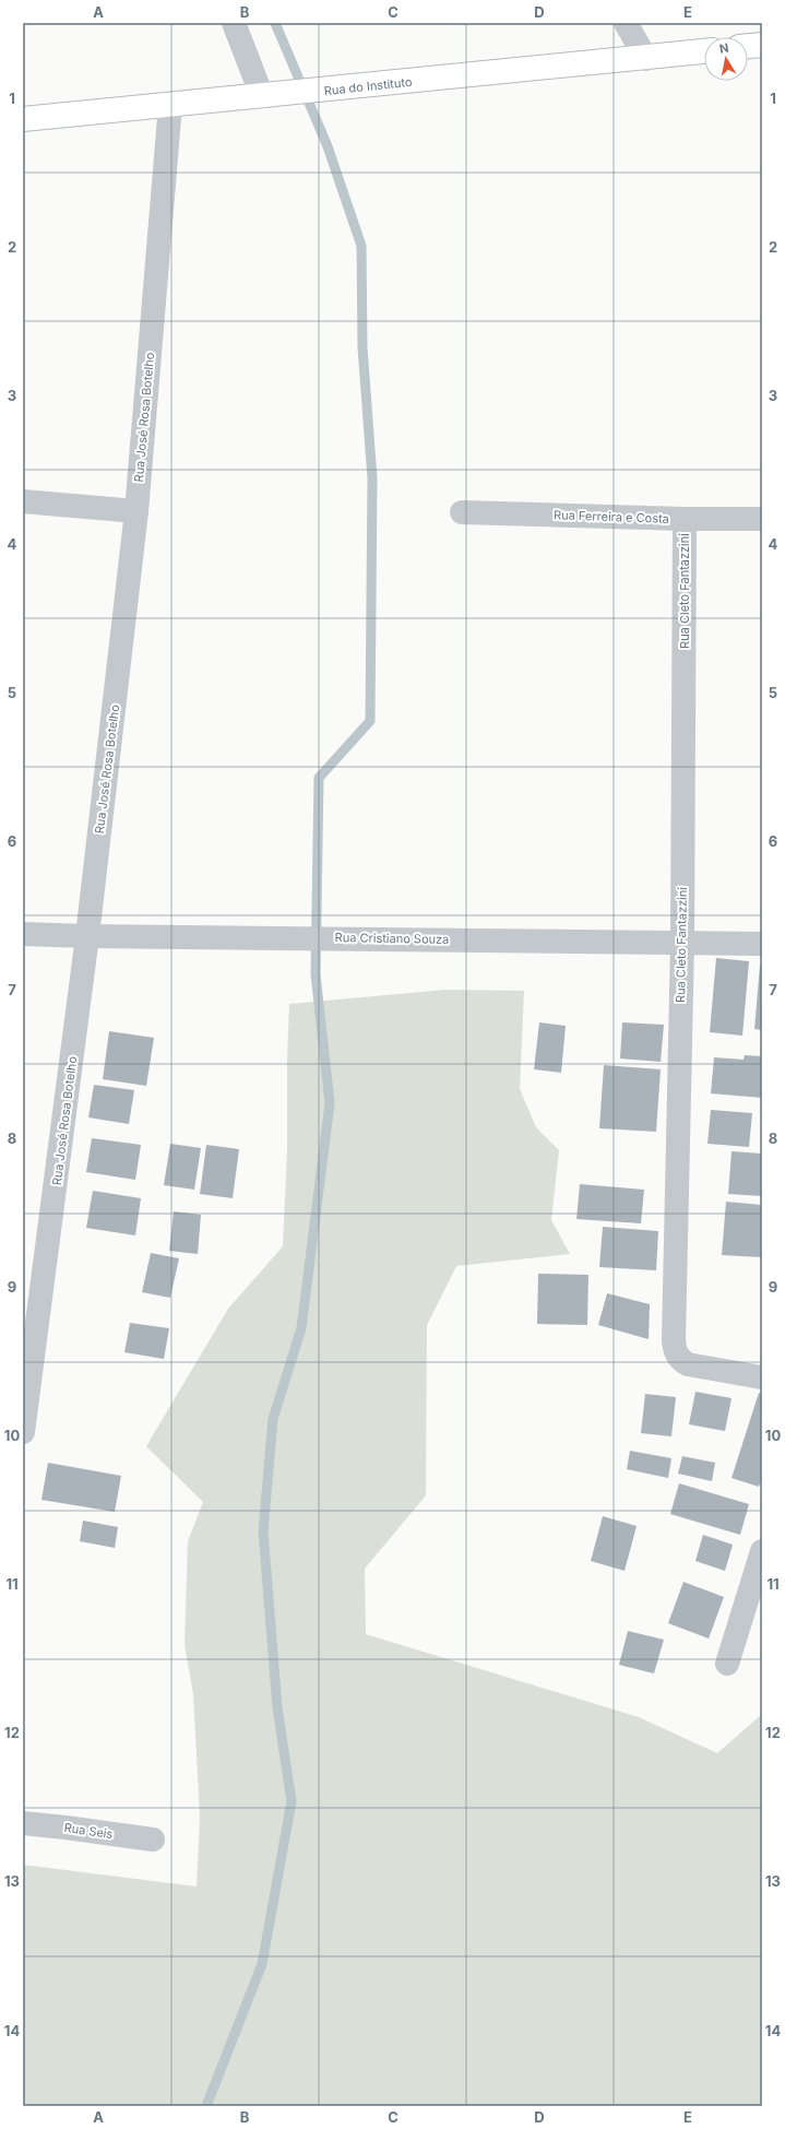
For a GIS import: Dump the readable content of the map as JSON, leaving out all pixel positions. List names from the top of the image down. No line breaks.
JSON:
{"streets":{"main road":["Rua do Instituto"],"street":["Rua José Rosa Botelho","Rua Ferreira e Costa","Rua Cleto Fantazzini","Rua Cristiano Souza","Rua Seis"]},"crossings":[["Rua do Instituto","Rua José Rosa Botelho"],["Rua José Rosa Botelho","Rua Cristiano Souza"],["Rua Ferreira e Costa","Rua Cleto Fantazzini"],["Rua Cleto Fantazzini","Rua Cristiano Souza"]],"north":"top","grid":{"columns":["A","B","C","D","E"],"rows":["1","2","3","4","5","6","7","8","9","10","11","12","13","14"]}}
